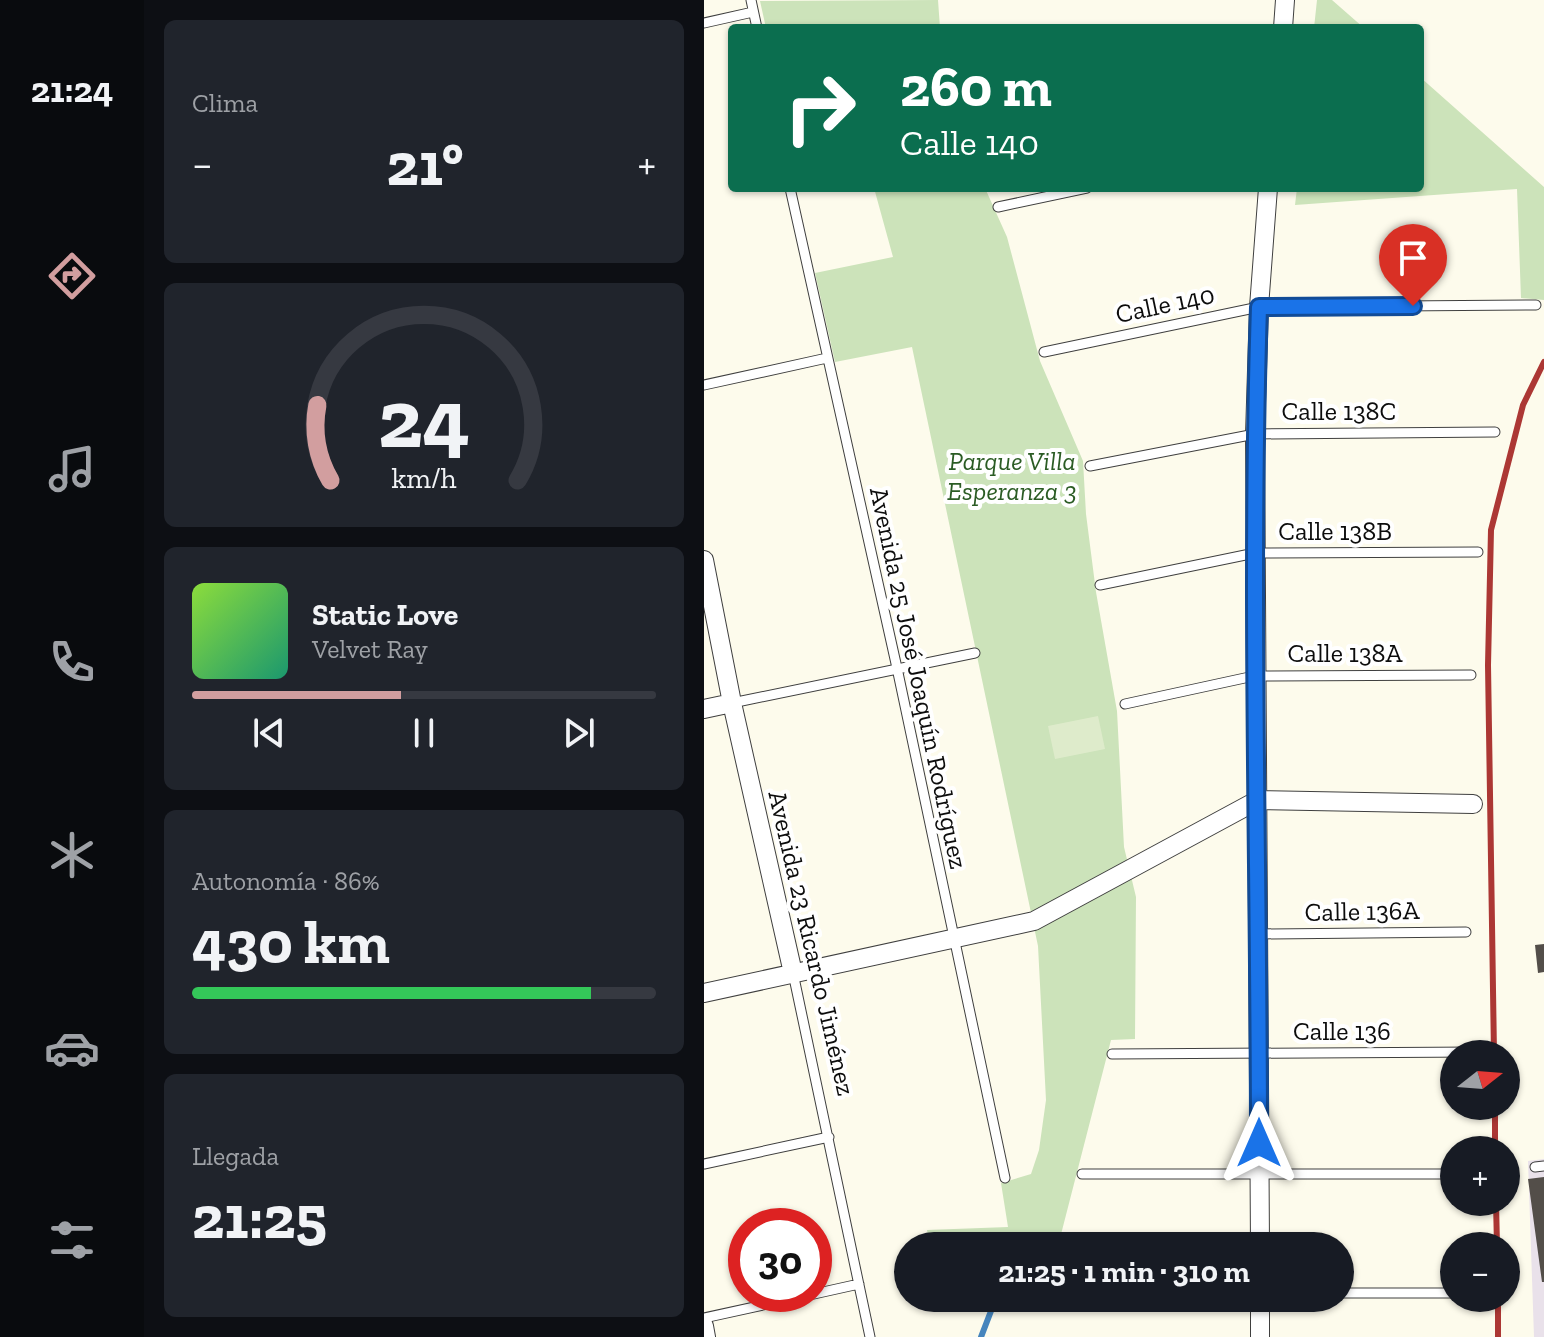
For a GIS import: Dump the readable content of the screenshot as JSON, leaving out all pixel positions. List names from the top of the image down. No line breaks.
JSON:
{"streets":{"street":["Avenida 23 Ricardo Jiménez"],"lane":["Calle 140","Calle 138C","Calle 138B","Calle 138A","Avenida 25 José Joaquín Rodríguez","Calle 136A","Calle 136"]},"parks":["Parque Villa Esperanza 3"],"north":"right","page":{"tabs":"21:24","tile":["Clima",["Autonomía · 86%","430 km"],["Llegada","21:25"]],"turn":["260 m","Calle 140"],"heat":["−","21°","+"],"song":["Static Love","Velvet Ray"],"map_buttons":["+","−"],"limit":"30","trip":"21:25 · 1 min · 310 m","gauge":["24","km/h"]}}
